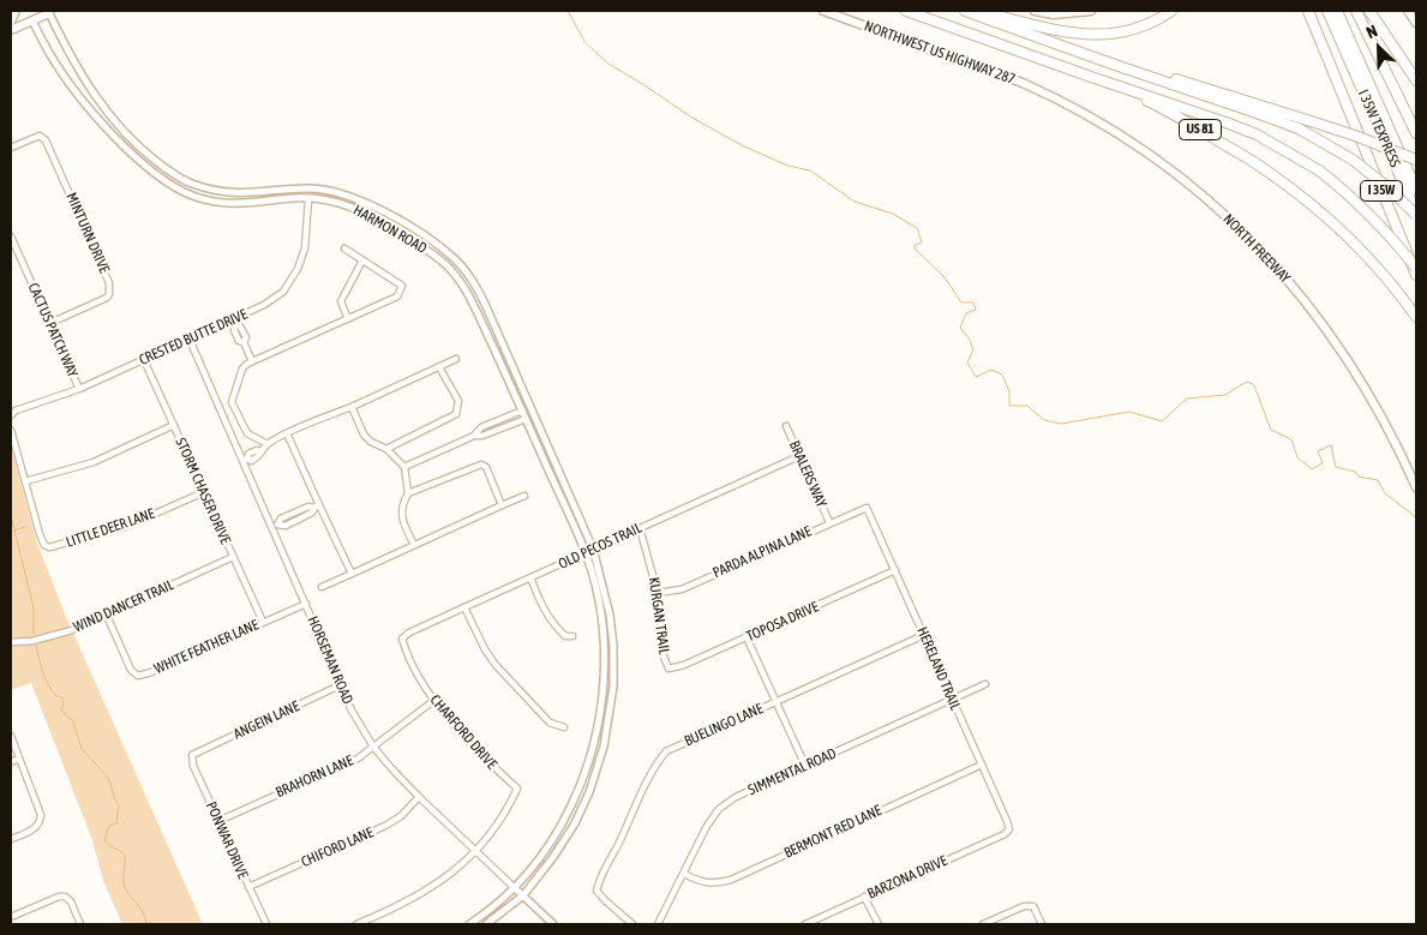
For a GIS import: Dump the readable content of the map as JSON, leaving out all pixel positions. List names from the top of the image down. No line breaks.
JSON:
{"streets":{"highway":["I 35W TEXPRESS","US 81","I 35W"],"main road":["NORTHWEST US HIGHWAY 287","HARMON ROAD","NORTH FREEWAY"],"street":["MINTURN DRIVE","CACTUS PATCH WAY","CRESTED BUTTE DRIVE","BRALERS WAY","STORM CHASER DRIVE","LITTLE DEER LANE","OLD PECOS TRAIL","PARDA ALPINA LANE","WIND DANCER TRAIL","KURGAN TRAIL","TOPOSA DRIVE","WHITE FEATHER LANE","HORSEMAN ROAD","HERELAND TRAIL","ANGEIN LANE","BUELINGO LANE","CHARFORD DRIVE","SIMMENTAL ROAD","BRAHORN LANE","BERMONT RED LANE","PONWAR DRIVE","CHIFORD LANE","BARZONA DRIVE"]},"crossings":[["NORTHWEST US HIGHWAY 287","NORTH FREEWAY"],["HARMON ROAD","CRESTED BUTTE DRIVE"],["HARMON ROAD","OLD PECOS TRAIL"],["HARMON ROAD","HORSEMAN ROAD"],["MINTURN DRIVE","CACTUS PATCH WAY"],["CACTUS PATCH WAY","CRESTED BUTTE DRIVE"],["CRESTED BUTTE DRIVE","STORM CHASER DRIVE"],["CRESTED BUTTE DRIVE","HORSEMAN ROAD"],["BRALERS WAY","OLD PECOS TRAIL"],["BRALERS WAY","PARDA ALPINA LANE"],["STORM CHASER DRIVE","LITTLE DEER LANE"],["STORM CHASER DRIVE","WIND DANCER TRAIL"],["STORM CHASER DRIVE","WHITE FEATHER LANE"],["OLD PECOS TRAIL","KURGAN TRAIL"],["OLD PECOS TRAIL","CHARFORD DRIVE"],["PARDA ALPINA LANE","KURGAN TRAIL"],["PARDA ALPINA LANE","HERELAND TRAIL"],["WIND DANCER TRAIL","WHITE FEATHER LANE"],["KURGAN TRAIL","TOPOSA DRIVE"],["TOPOSA DRIVE","HERELAND TRAIL"],["WHITE FEATHER LANE","HORSEMAN ROAD"],["HORSEMAN ROAD","ANGEIN LANE"],["HORSEMAN ROAD","CHARFORD DRIVE"],["HORSEMAN ROAD","BRAHORN LANE"],["HORSEMAN ROAD","CHIFORD LANE"],["HERELAND TRAIL","BUELINGO LANE"],["HERELAND TRAIL","SIMMENTAL ROAD"],["HERELAND TRAIL","BERMONT RED LANE"],["HERELAND TRAIL","BARZONA DRIVE"],["ANGEIN LANE","PONWAR DRIVE"],["CHARFORD DRIVE","BRAHORN LANE"],["SIMMENTAL ROAD","BERMONT RED LANE"],["BRAHORN LANE","PONWAR DRIVE"],["PONWAR DRIVE","CHIFORD LANE"]],"north":"top left"}
